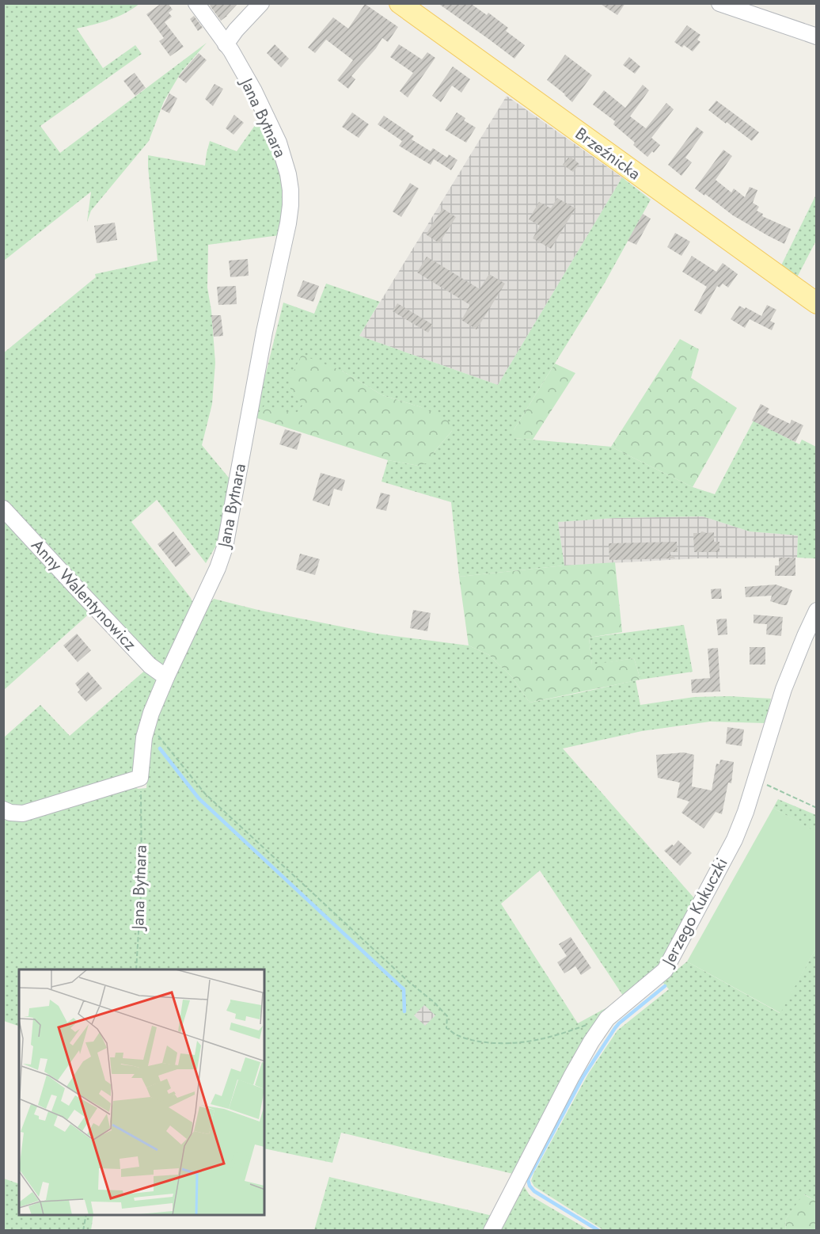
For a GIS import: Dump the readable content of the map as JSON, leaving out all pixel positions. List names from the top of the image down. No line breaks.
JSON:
{"streets":{"main road":["Brzeźnicka"],"street":["Jana Bytnara","Anny Walentynowicz","Jerzego Kukuczki"]},"crossings":[["Jana Bytnara","Anny Walentynowicz"]]}
